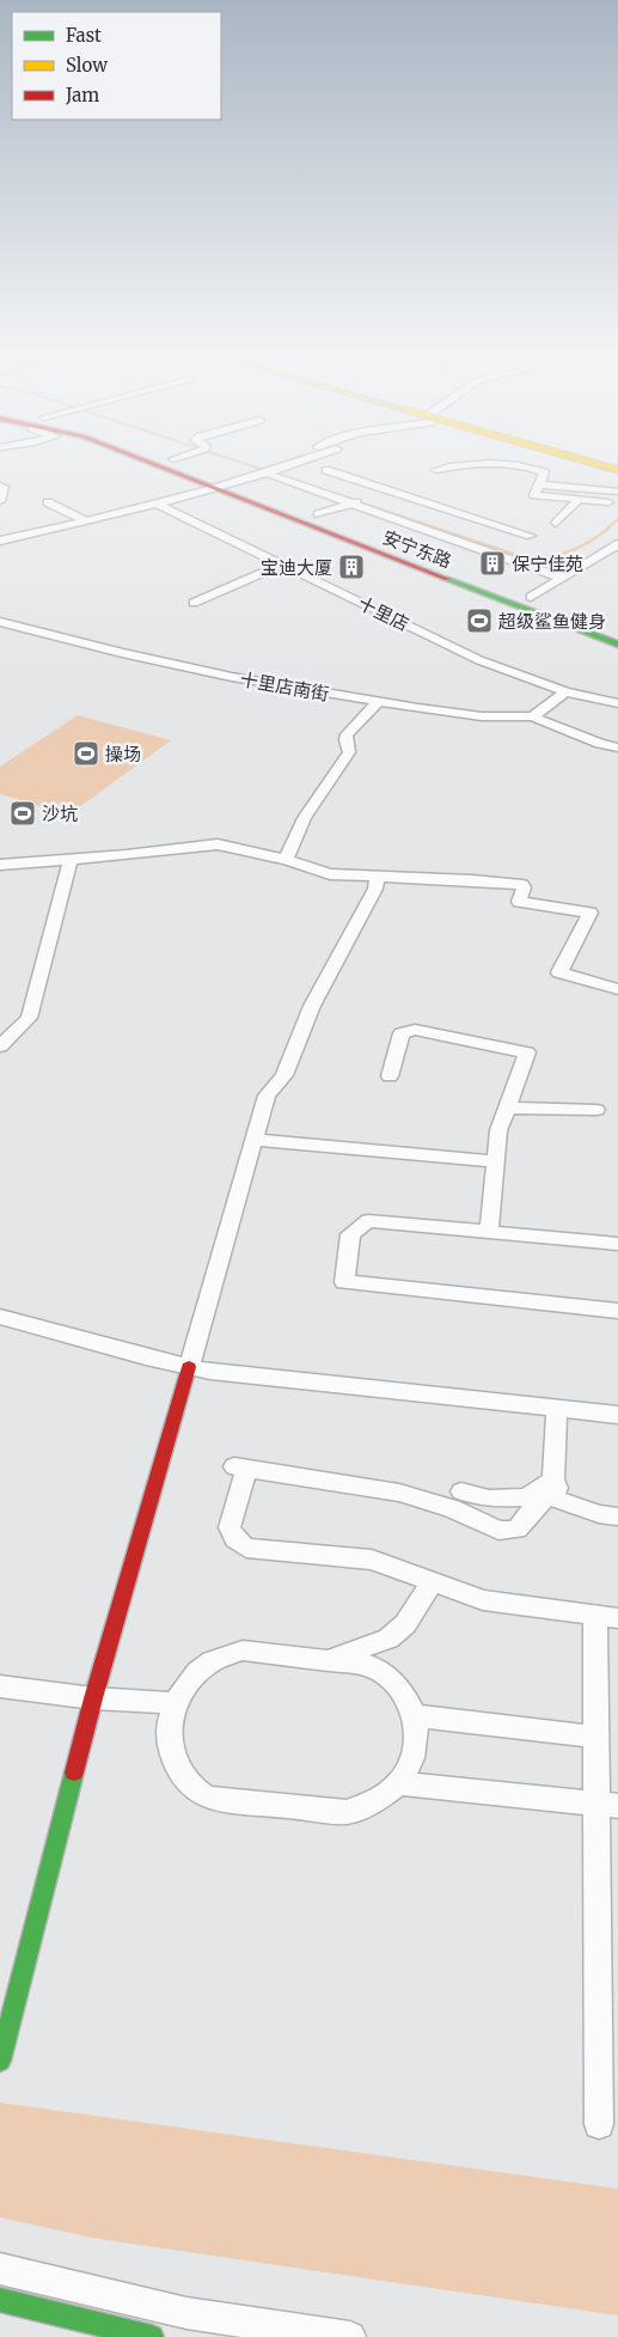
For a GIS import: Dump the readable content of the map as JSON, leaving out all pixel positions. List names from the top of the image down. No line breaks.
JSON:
{"streets":{"main road":["安宁东路"],"street":["十里店","十里店南街"]},"places":{"building":["保宁佳苑","宝迪大厦"],"sports":["超级鲨鱼健身","操场","沙坑"]},"legend":["Fast","Slow","Jam"]}
